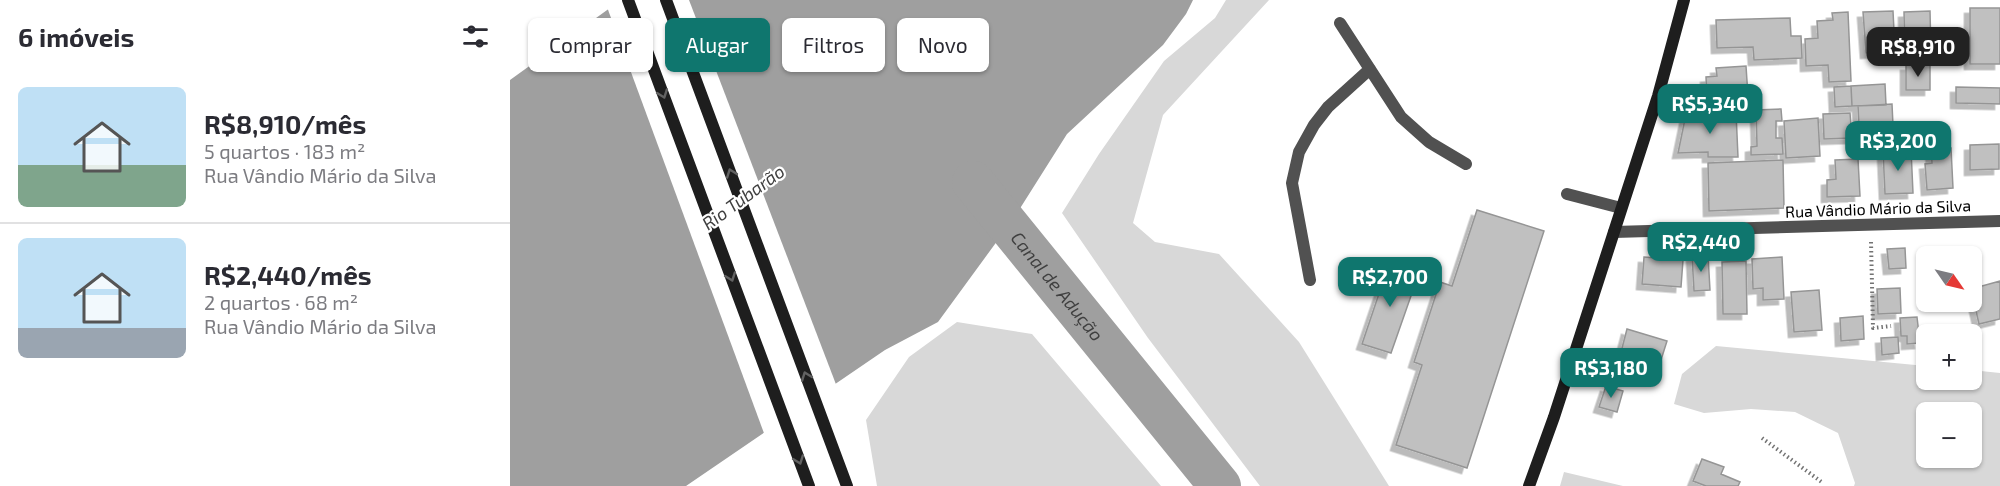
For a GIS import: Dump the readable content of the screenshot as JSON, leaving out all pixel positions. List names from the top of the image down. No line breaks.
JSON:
{"streets":{"street":["Rua Vândio Mário da Silva"]},"water":["Rio Tubarão","Canal de Adução"],"north":"bottom right","page":{"heading":"6 imóveis","chip":["Comprar","Alugar","Filtros","Novo"],"price":["R$8,910","R$5,340","R$3,200","R$2,440","R$2,700","R$3,180"],"list":[{"name":"R$8,910/mês","note":"5 quartos · 183 m² · Rua Vândio Mário da Silva"},{"name":"R$2,440/mês","note":"2 quartos · 68 m² · Rua Vândio Mário da Silva"}],"map_buttons":["+","−"]}}
